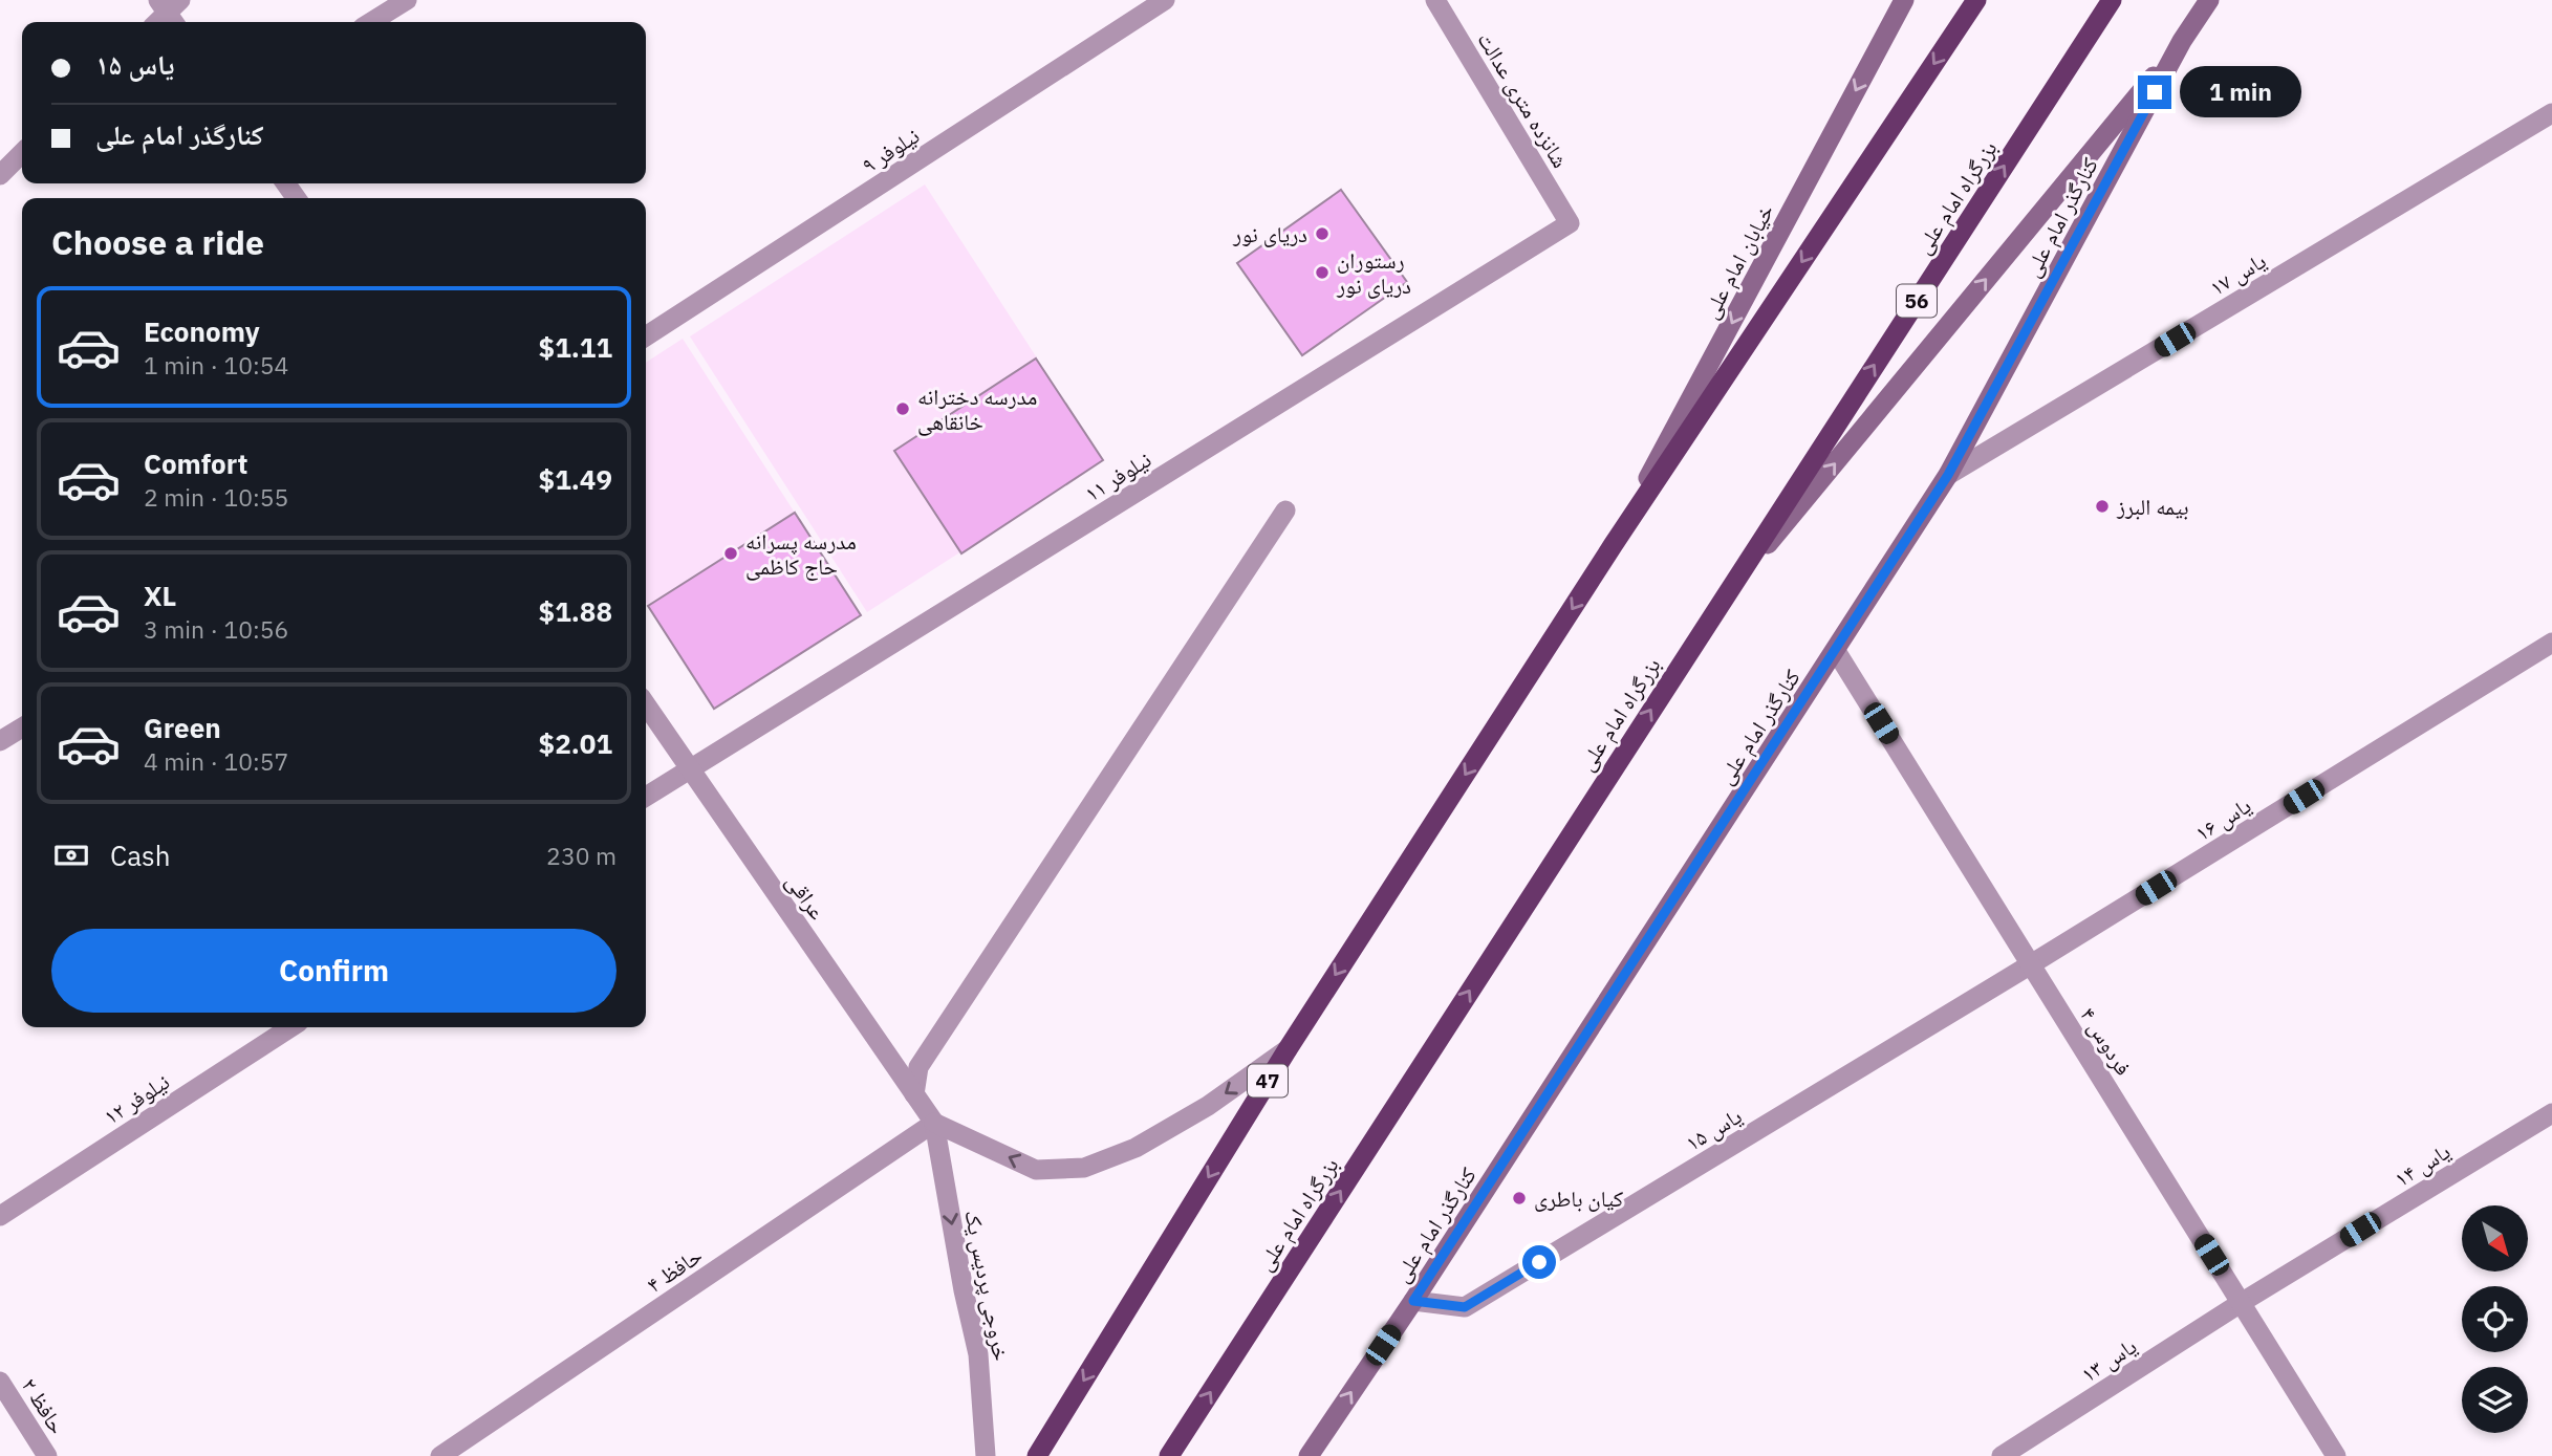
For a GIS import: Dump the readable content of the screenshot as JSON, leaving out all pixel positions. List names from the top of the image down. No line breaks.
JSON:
{"streets":{"highway":["بزرگراه امام علی","56","47"],"main road":["کنارگذر امام علی","خیابان امام علی"],"street":["شانزده متری عدالت","نیلوفر ۹","یاس ۱۷","نیلوفر ۱۱","یاس ۱۶","عراقی","فردوس ۴","نیلوفر ۱۲","یاس ۱۵","یاس ۱۴","حافظ ۴","خروجی پردیس یک","یاس ۱۳","حافظ ۲"]},"crossings":[["شانزده متری عدالت","نیلوفر ۱۱"],["کنارگذر امام علی","یاس ۱۷"],["کنارگذر امام علی","فردوس ۴"],["کنارگذر امام علی","یاس ۱۵"],["خیابان امام علی","47"],["نیلوفر ۱۱","عراقی"],["یاس ۱۶","فردوس ۴"],["یاس ۱۶","یاس ۱۵"],["عراقی","حافظ ۴"],["عراقی","خروجی پردیس یک"],["فردوس ۴","یاس ۱۵"],["فردوس ۴","یاس ۱۴"],["فردوس ۴","یاس ۱۳"],["یاس ۱۴","یاس ۱۳"],["حافظ ۴","خروجی پردیس یک"]],"one_way":["خروجی پردیس یک"],"places":["دریای نور","رستوران دریای نور","مدرسه دخترانه خانقاهی","بیمه البرز","مدرسه پسرانه حاج کاظمی","کیان باطری"],"north":"bottom right","page":{"banner":["یاس ۱۵","کنارگذر امام علی"],"bubble":"1 min","heading":"Choose a ride","list":[{"name":"Economy","note":"1 min · 10:54","value":"$1.11"},{"name":"Comfort","note":"2 min · 10:55","value":"$1.49"},{"name":"XL","note":"3 min · 10:56","value":"$1.88"},{"name":"Green","note":"4 min · 10:57","value":"$2.01"}],"pay":["Cash","230 m"],"buttons":"Confirm"}}
